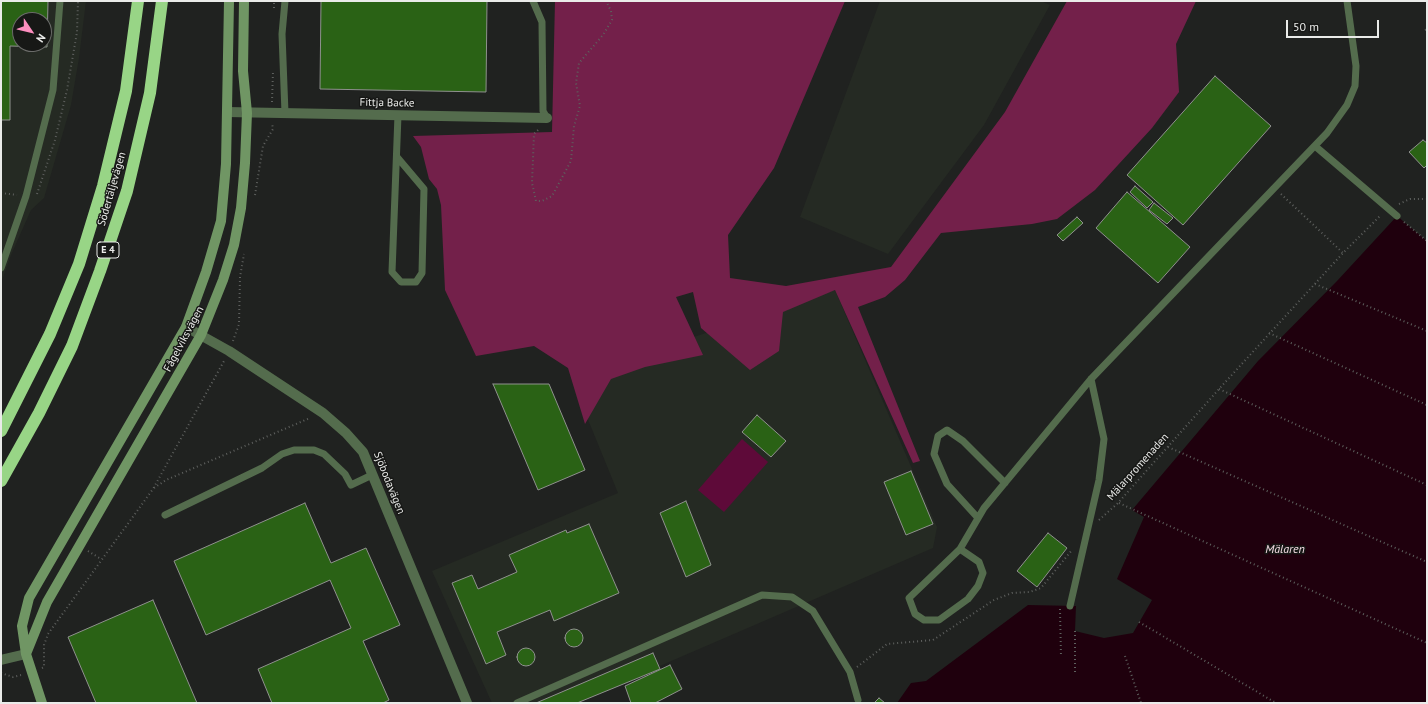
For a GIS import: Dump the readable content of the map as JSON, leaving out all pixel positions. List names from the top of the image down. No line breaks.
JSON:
{"streets":{"highway":["Södertäljevägen","E 4"],"main road":["Fågelviksvägen"],"street":["Fittja Backe","Sjöbodavägen"],"path":["Mälarpromenaden"]},"crossings":[["Fittja Backe","Fågelviksvägen"],["Fågelviksvägen","Sjöbodavägen"]],"water":["Mälaren"],"scale_bar":"50 m","north":"bottom right"}
